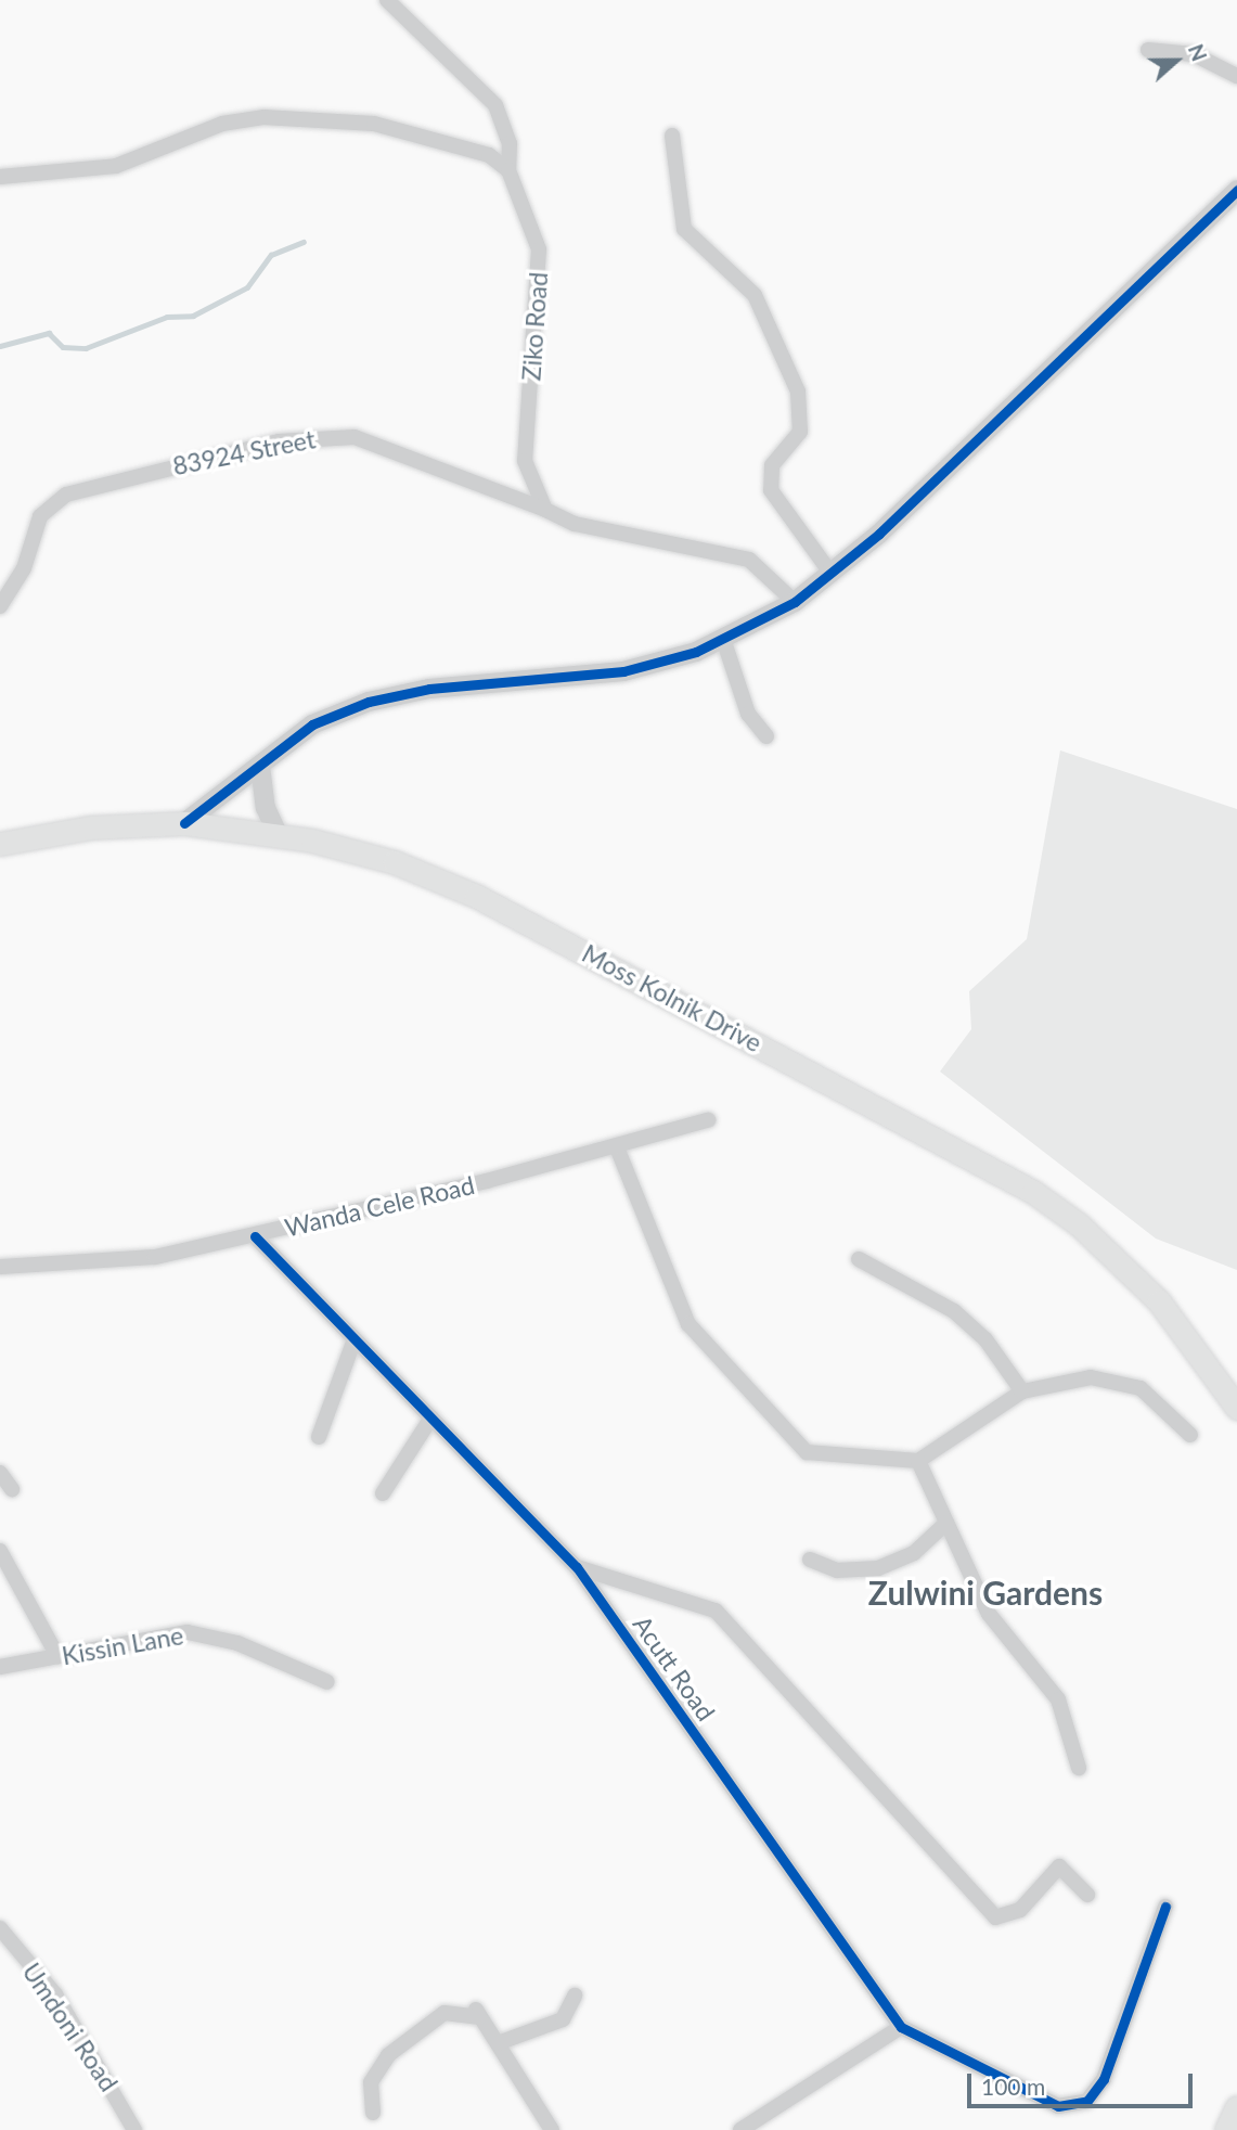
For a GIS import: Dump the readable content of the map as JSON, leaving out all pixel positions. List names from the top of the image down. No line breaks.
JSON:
{"streets":{"main road":["Moss Kolnik Drive"],"street":["Ziko Road","83924 Street","Wanda Cele Road","Kissin Lane","Acutt Road","Umdoni Road"]},"crossings":[["Ziko Road","83924 Street"],["Wanda Cele Road","Acutt Road"]],"districts":["Zulwini Gardens"],"scale_bar":"100 m","north":"right"}
